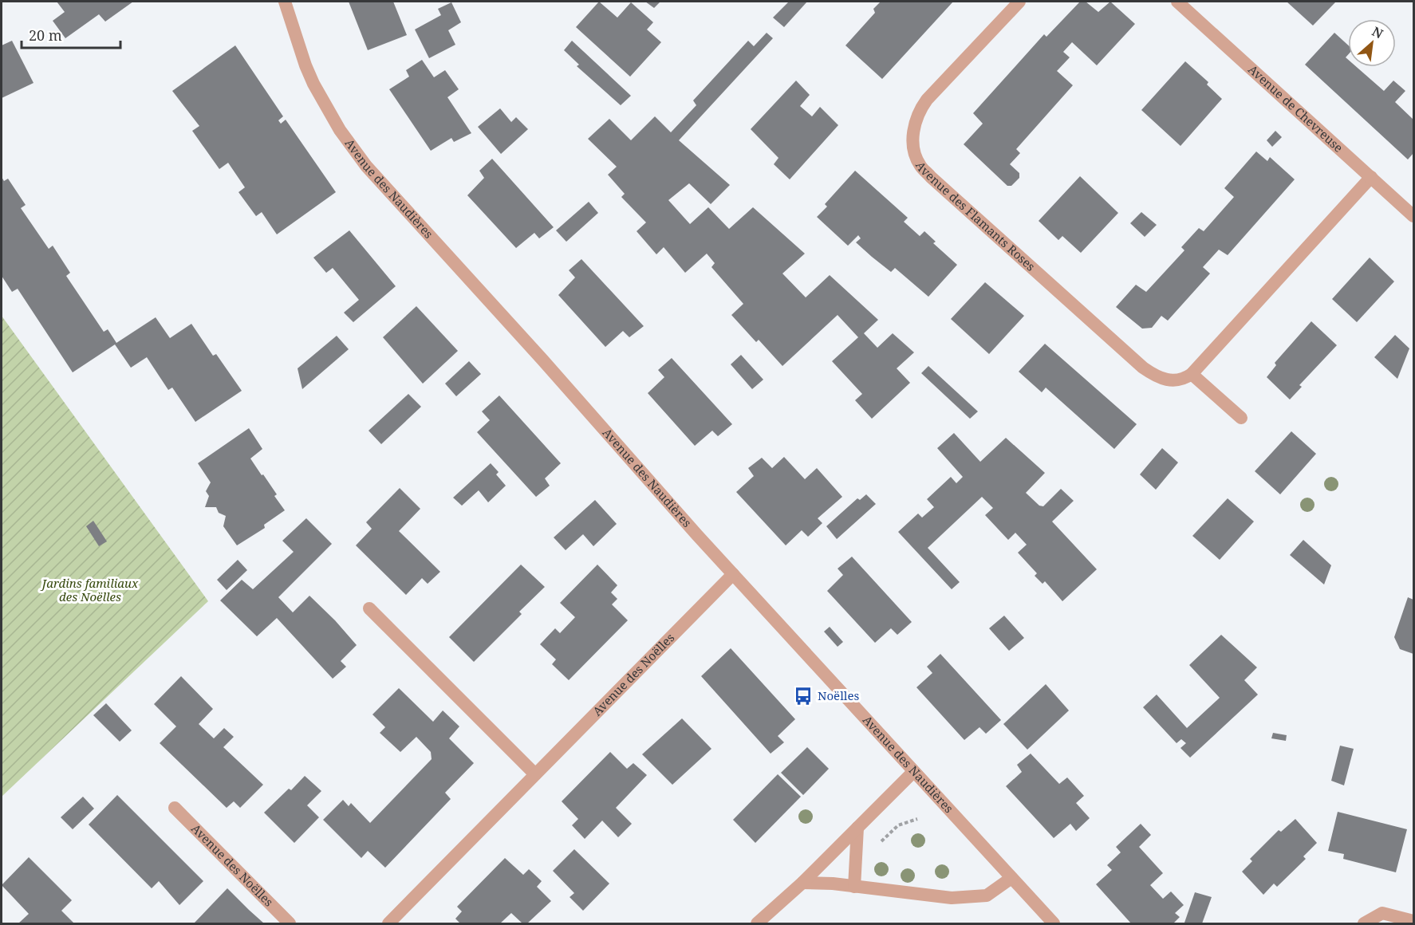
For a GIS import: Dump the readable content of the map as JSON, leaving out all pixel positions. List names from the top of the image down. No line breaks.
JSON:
{"streets":{"street":["Avenue de Chevreuse","Avenue des Naudières","Avenue des Flamants Roses","Avenue des Noëlles"]},"crossings":[["Avenue des Naudières","Avenue des Noëlles"]],"parks":["Jardins familiaux des Noëlles"],"places":{"bus stop":["Noëlles"]},"scale_bar":"20 m","north":"top right"}
